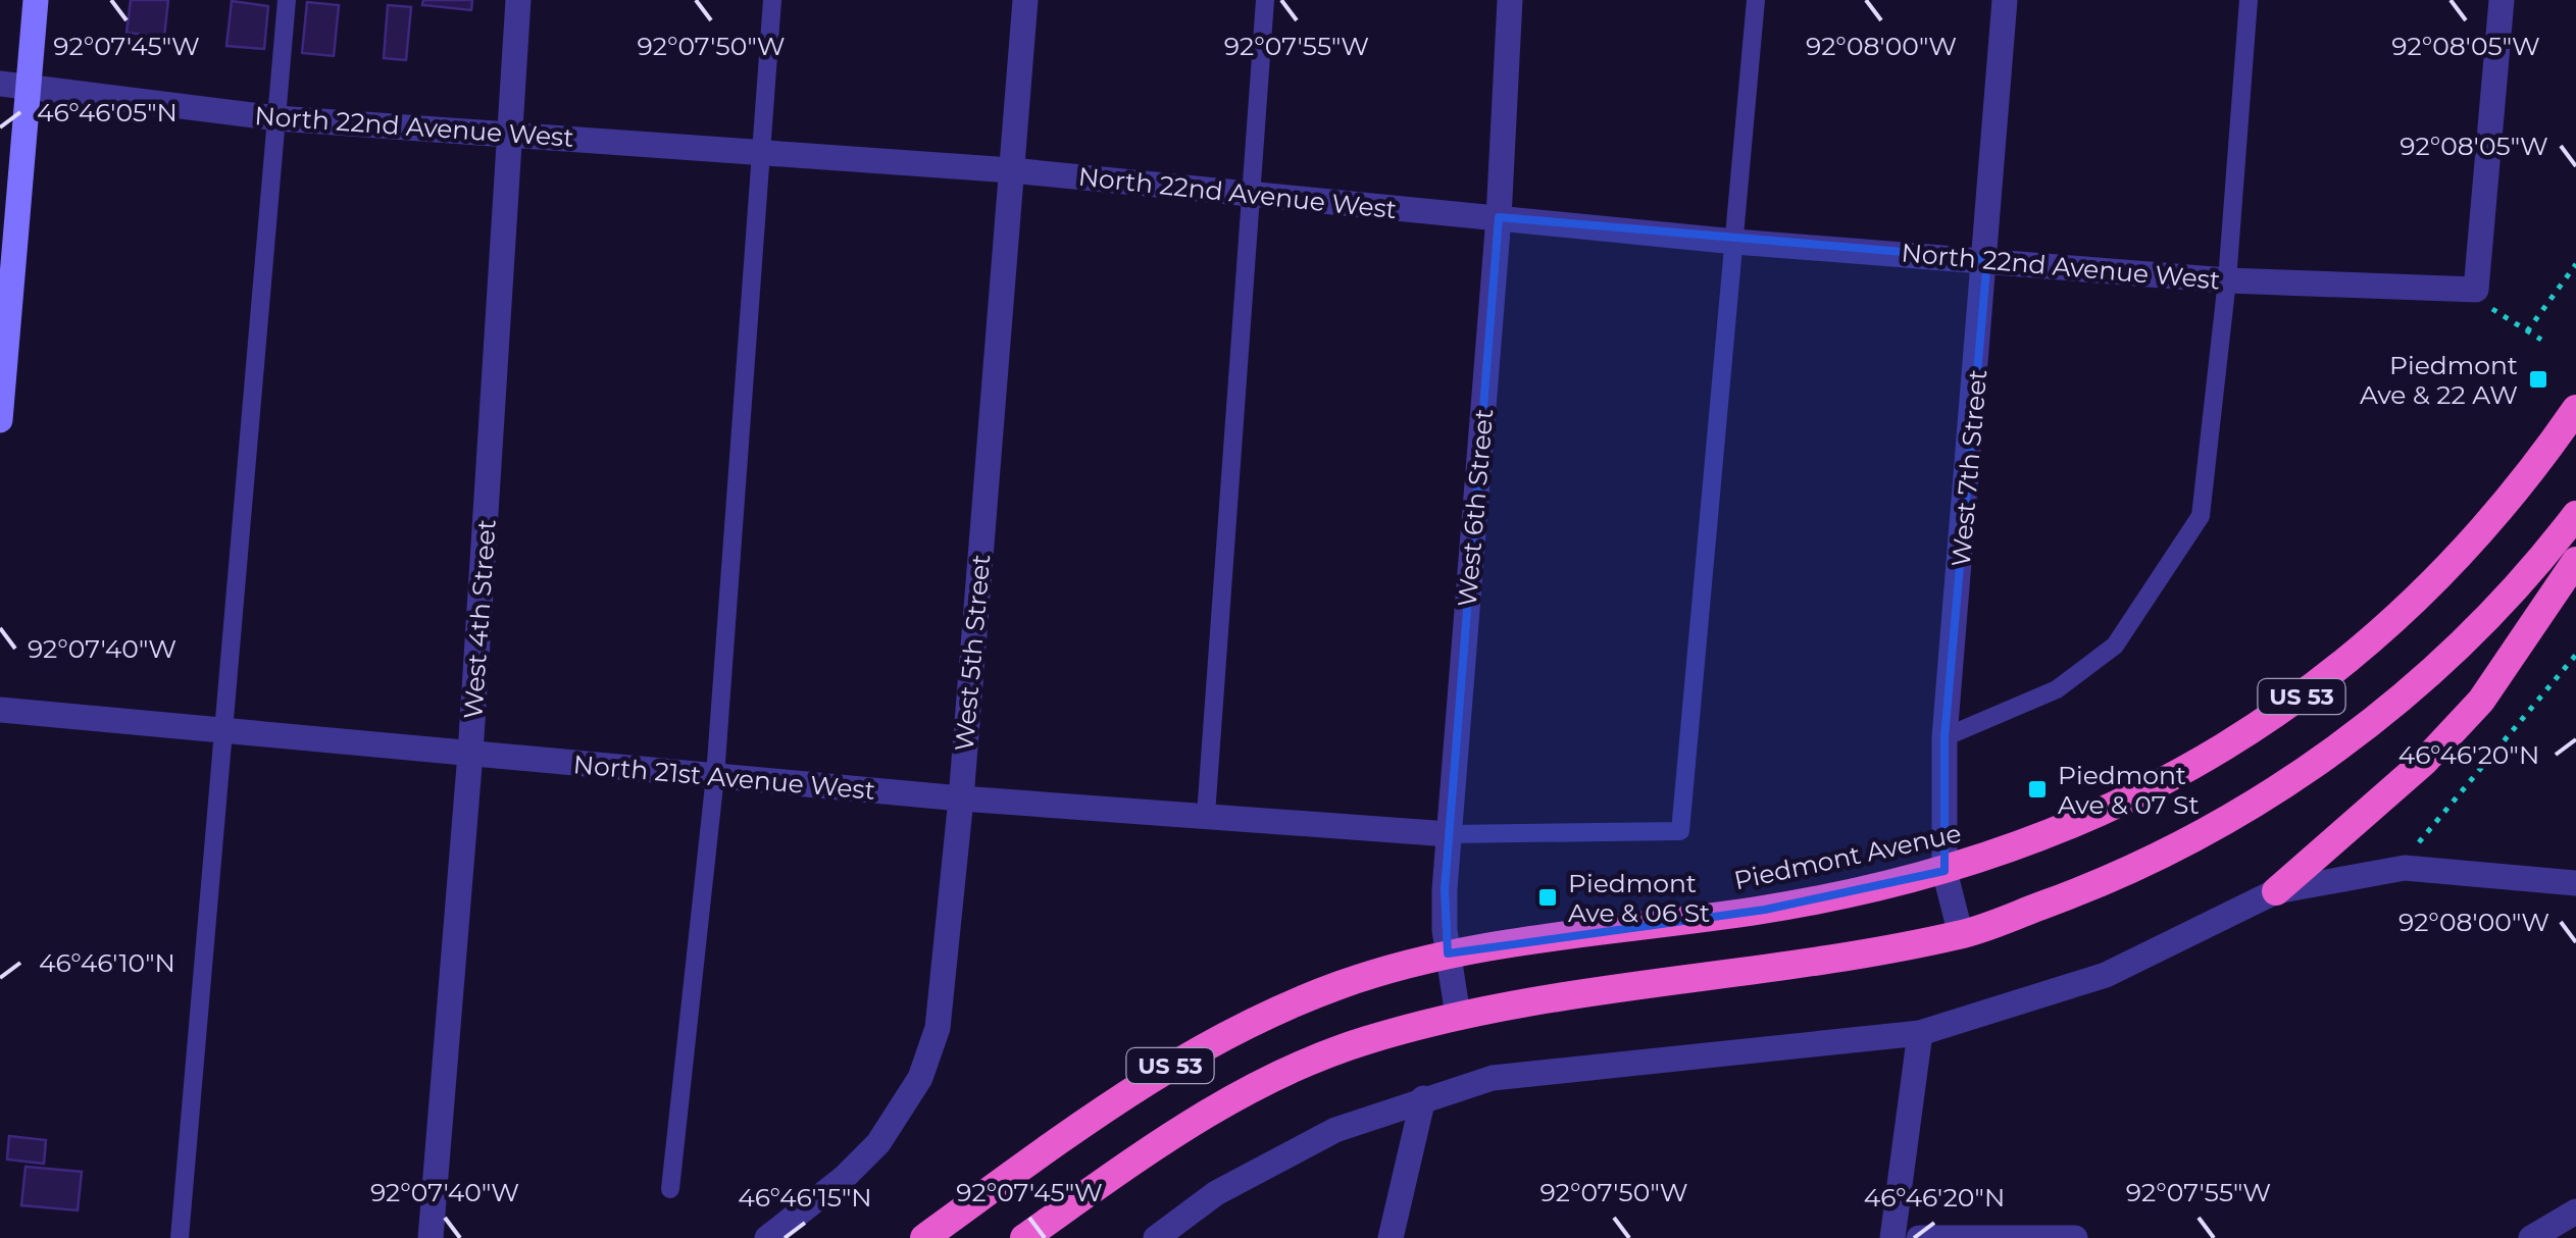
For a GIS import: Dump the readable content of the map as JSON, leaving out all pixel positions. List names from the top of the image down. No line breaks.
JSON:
{"streets":{"highway":["US 53","Piedmont Avenue"],"street":["North 22nd Avenue West","West 7th Street","West 6th Street","West 4th Street","West 5th Street","North 21st Avenue West"]},"crossings":[["North 22nd Avenue West","West 7th Street"],["North 22nd Avenue West","West 6th Street"],["North 22nd Avenue West","West 4th Street"],["North 22nd Avenue West","West 5th Street"],["West 7th Street","US 53"],["West 7th Street","Piedmont Avenue"],["West 6th Street","US 53"],["West 6th Street","North 21st Avenue West"],["West 6th Street","Piedmont Avenue"],["West 4th Street","North 21st Avenue West"],["West 5th Street","North 21st Avenue West"]],"places":{"transit":["Piedmont Ave & 22 AW","Piedmont Ave & 07 St","Piedmont Ave & 06 St"]},"coordinates":["92°07'45\"W","92°07'50\"W","92°07'55\"W","92°08'00\"W","92°08'05\"W","46°46'05\"N","92°07'40\"W","46°46'20\"N","46°46'10\"N","46°46'15\"N"]}
